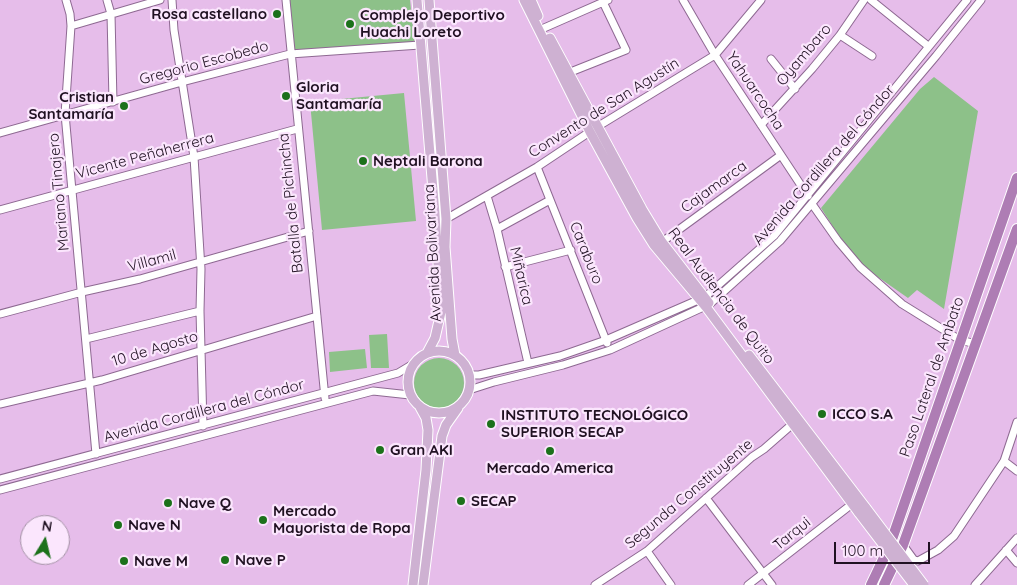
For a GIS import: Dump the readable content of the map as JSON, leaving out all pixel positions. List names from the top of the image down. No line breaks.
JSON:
{"streets":{"highway":["Paso Lateral de Ambato"],"main road":["Avenida Bolivariana","Real Audiencia de Quito"],"street":["Oyambaro","Gregorio Escobedo","Yahuarcocha","Convento de San Agustín","Vicente Peñaherrera","Avenida Cordillera del Cóndor","Cajamarca","Mariano Tinajero","Batalla de Pichincha","Caraburo","Villamil","Miñarica","10 de Agosto","Segunda Constituyente","Tarqui"]},"crossings":[["Oyambaro","Yahuarcocha"],["Gregorio Escobedo","Mariano Tinajero"],["Gregorio Escobedo","Batalla de Pichincha"],["Gregorio Escobedo","Avenida Bolivariana"],["Yahuarcocha","Convento de San Agustín"],["Yahuarcocha","Avenida Cordillera del Cóndor"],["Yahuarcocha","Cajamarca"],["Convento de San Agustín","Avenida Bolivariana"],["Convento de San Agustín","Caraburo"],["Convento de San Agustín","Miñarica"],["Convento de San Agustín","Real Audiencia de Quito"],["Vicente Peñaherrera","Mariano Tinajero"],["Vicente Peñaherrera","Batalla de Pichincha"],["Avenida Cordillera del Cóndor","Mariano Tinajero"],["Avenida Cordillera del Cóndor","Batalla de Pichincha"],["Avenida Cordillera del Cóndor","Avenida Bolivariana"],["Avenida Cordillera del Cóndor","Caraburo"],["Avenida Cordillera del Cóndor","Miñarica"],["Avenida Cordillera del Cóndor","Real Audiencia de Quito"],["Cajamarca","Real Audiencia de Quito"],["Mariano Tinajero","Villamil"],["Mariano Tinajero","10 de Agosto"],["Batalla de Pichincha","Villamil"],["Batalla de Pichincha","10 de Agosto"],["Real Audiencia de Quito","Segunda Constituyente"],["Real Audiencia de Quito","Tarqui"]],"places":["Rosa castellano","Complejo Deportivo Huachi Loreto","Gloria Santamaría","Cristian Santamaría","Neptali Barona","ICCO S.A","INSTITUTO TECNOLÓGICO SUPERIOR SECAP","Gran AKI","Mercado America","SECAP","Nave Q","Mercado Mayorista de Ropa","Nave N","Nave P","Nave M"],"scale_bar":"100 m","north":"top"}
